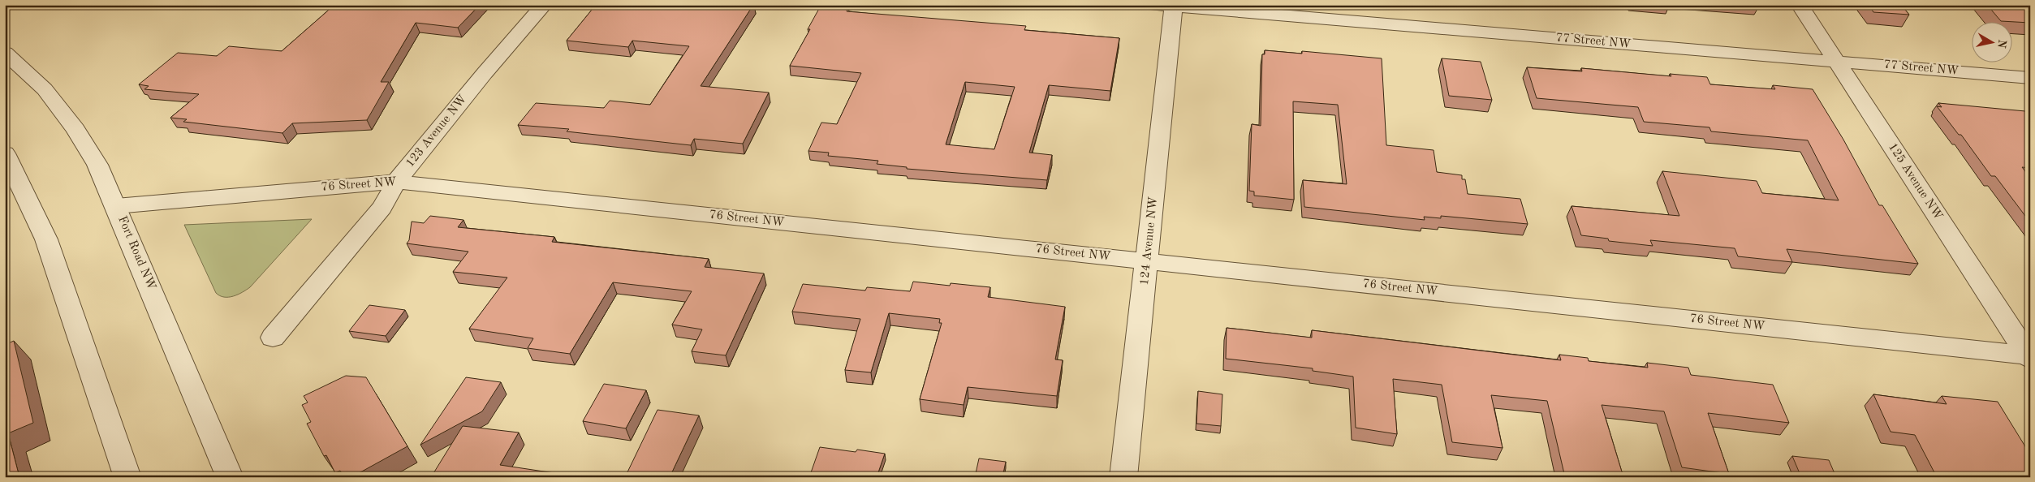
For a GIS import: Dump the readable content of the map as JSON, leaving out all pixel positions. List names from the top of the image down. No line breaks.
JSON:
{"streets":{"street":["77 Street NW","123 Avenue NW","125 Avenue NW","76 Street NW","124 Avenue NW","Fort Road NW"]},"crossings":[["77 Street NW","125 Avenue NW"],["77 Street NW","124 Avenue NW"],["123 Avenue NW","76 Street NW"],["125 Avenue NW","76 Street NW"],["76 Street NW","124 Avenue NW"],["76 Street NW","Fort Road NW"]],"north":"right"}
